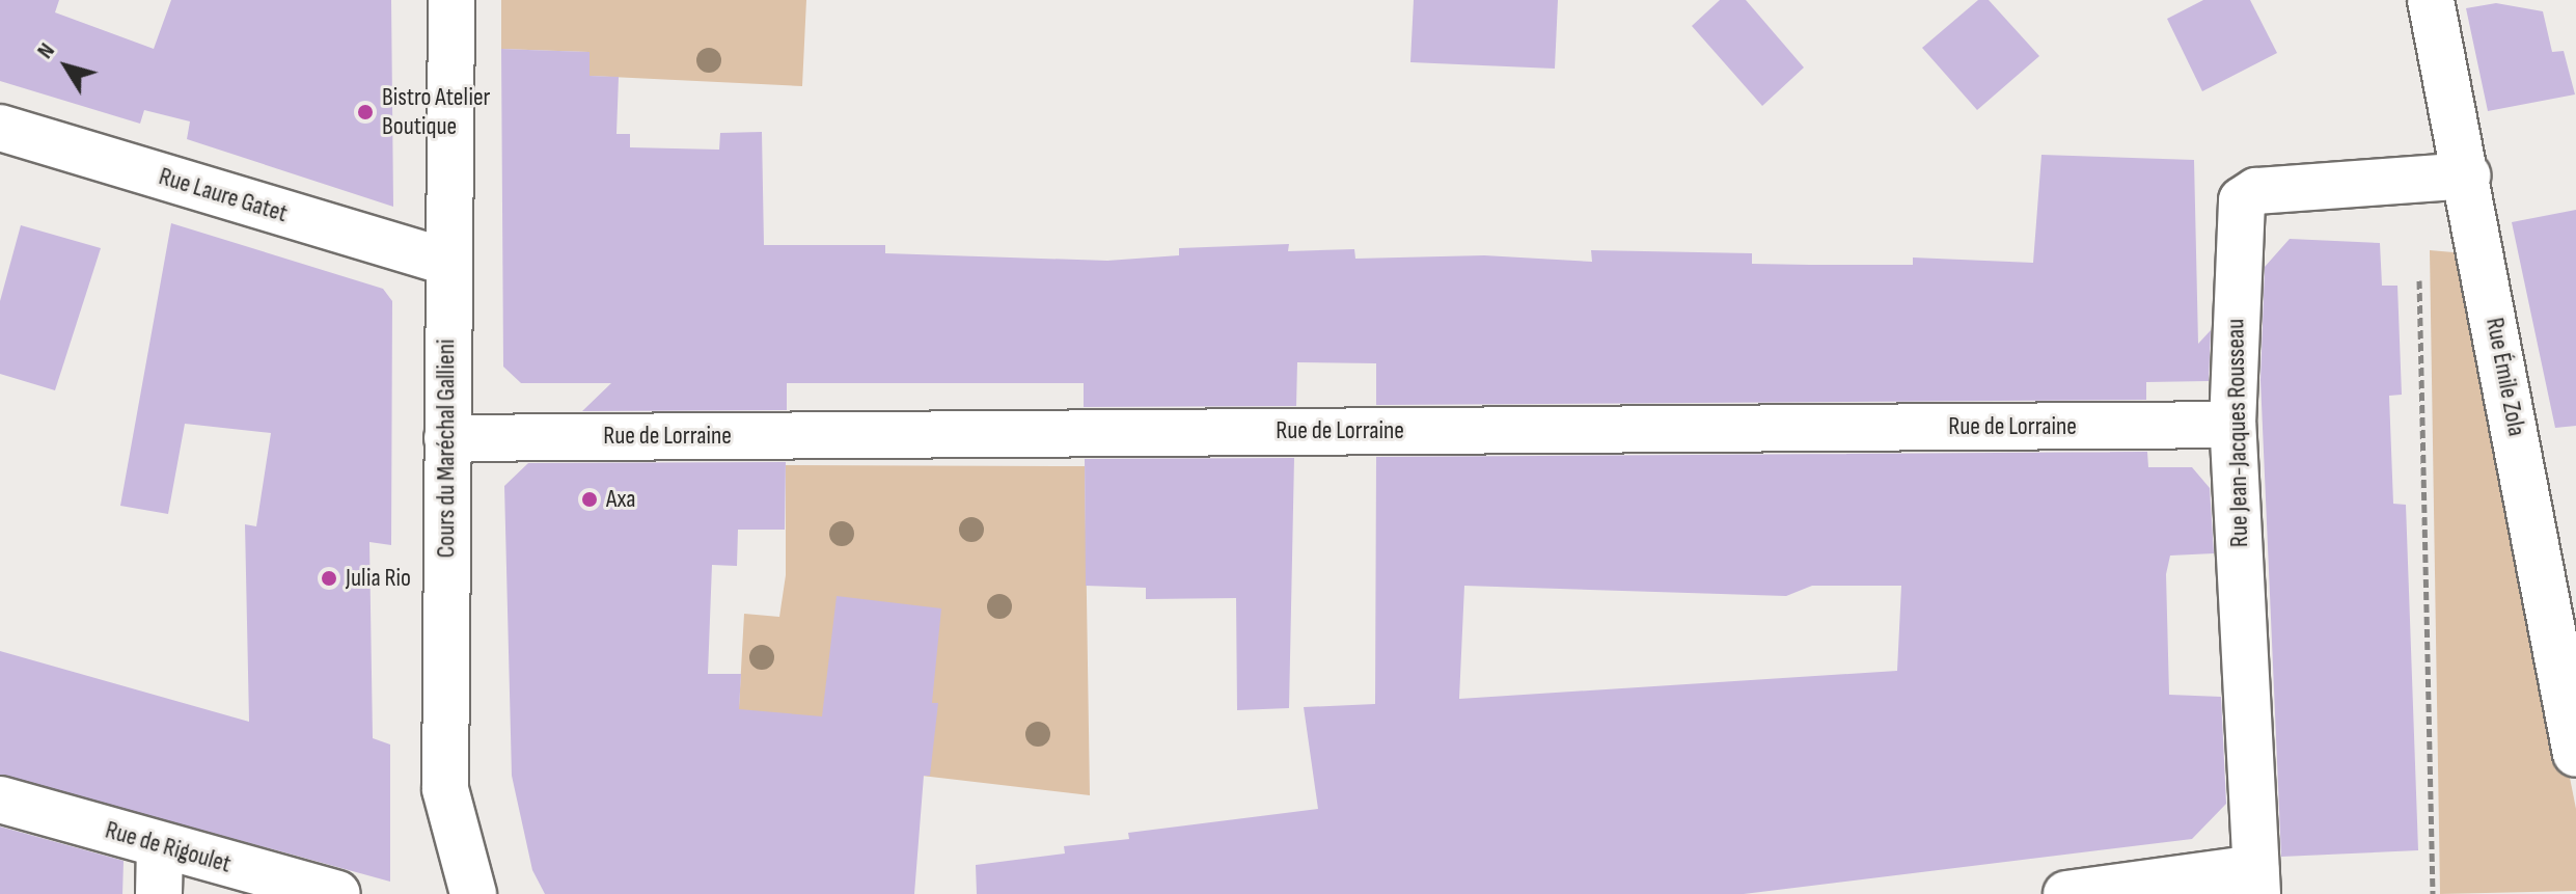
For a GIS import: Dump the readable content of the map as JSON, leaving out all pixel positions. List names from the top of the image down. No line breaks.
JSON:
{"streets":{"street":["Rue Laure Gatet","Rue Émile Zola","Rue de Lorraine","Rue Jean-Jacques Rousseau","Cours du Maréchal Gallieni","Rue de Rigoulet"]},"crossings":[["Rue Laure Gatet","Cours du Maréchal Gallieni"],["Rue Émile Zola","Rue Jean-Jacques Rousseau"],["Rue de Lorraine","Rue Jean-Jacques Rousseau"],["Rue de Lorraine","Cours du Maréchal Gallieni"]],"places":["Bistro Atelier Boutique","Axa","Julia Rio"],"north":"top left"}
